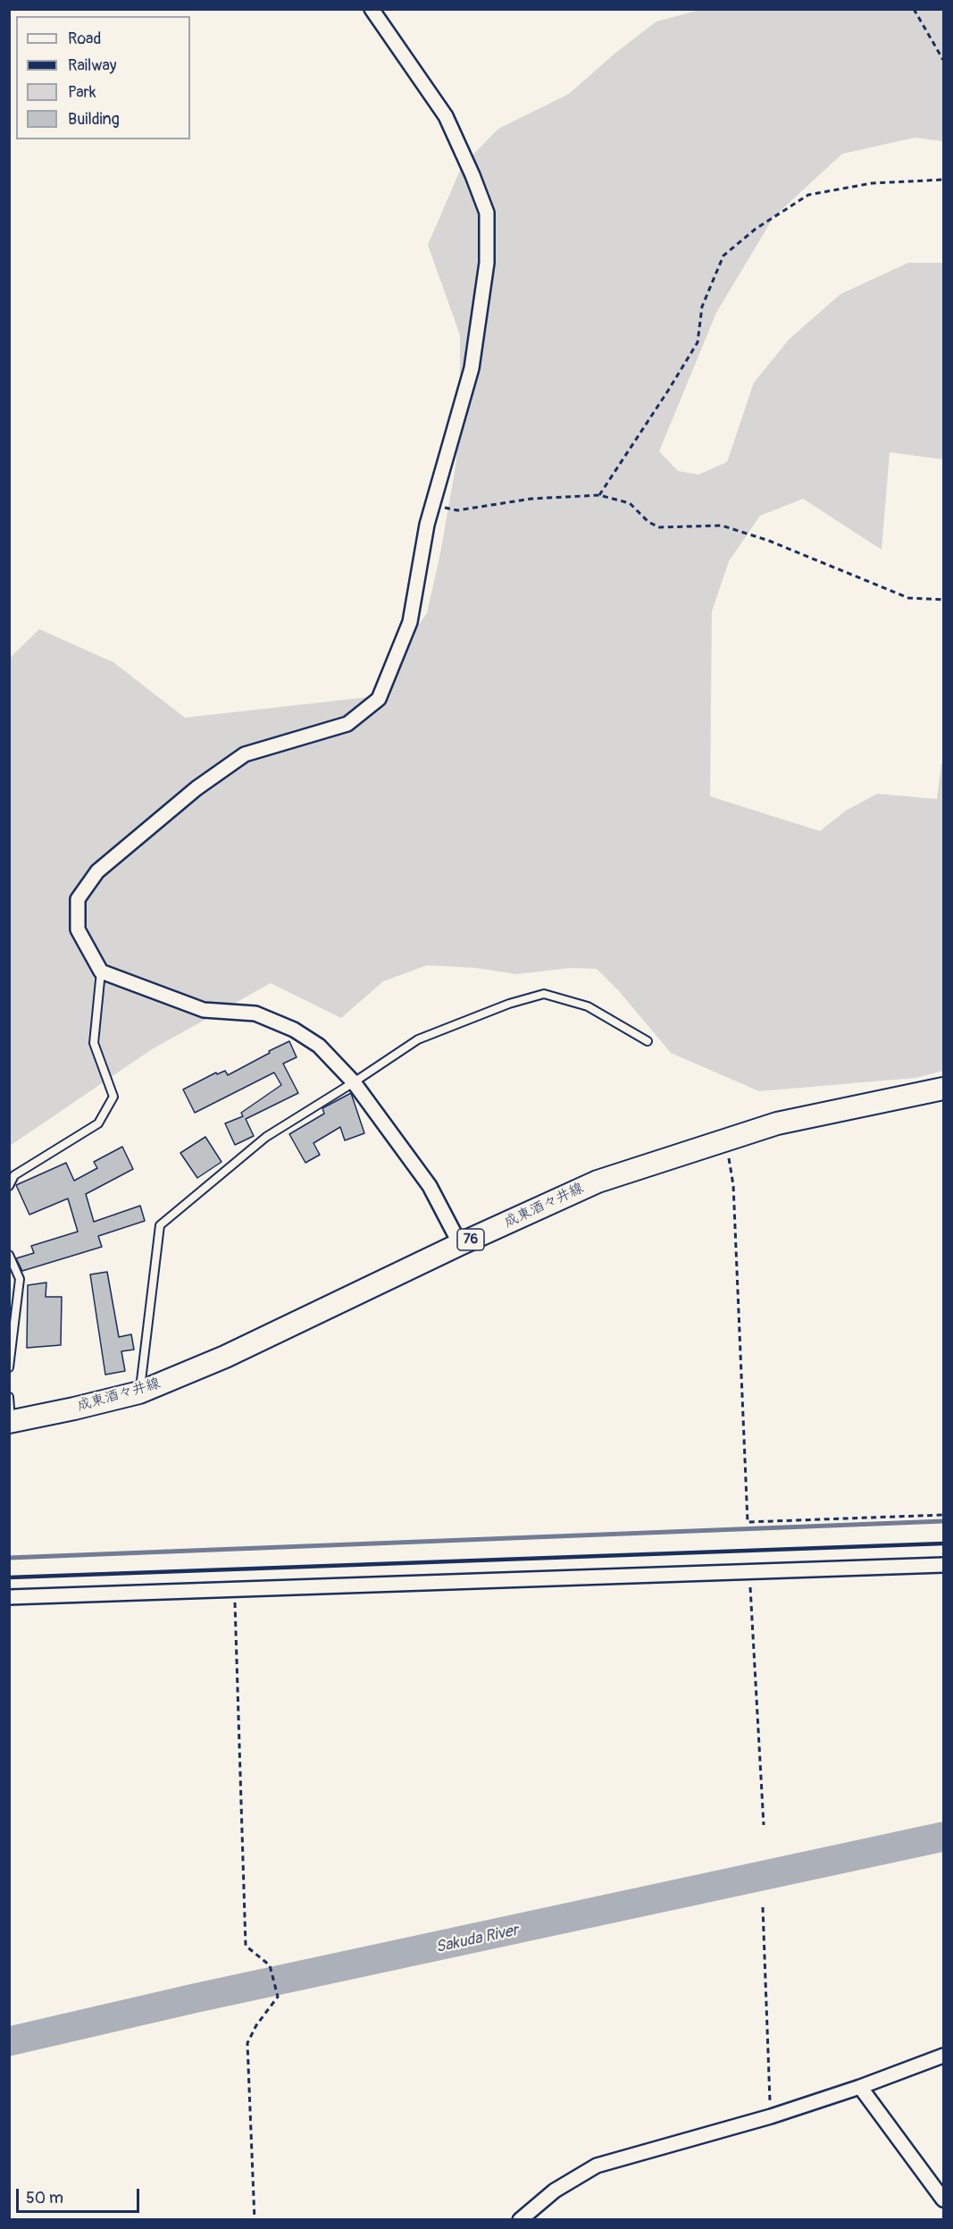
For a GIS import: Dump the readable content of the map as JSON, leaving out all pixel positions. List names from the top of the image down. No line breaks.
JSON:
{"streets":{"main road":["成東酒々井線","76"]},"water":["Sakuda River"],"legend":["Road","Railway","Park","Building"],"scale_bar":"50 m"}
